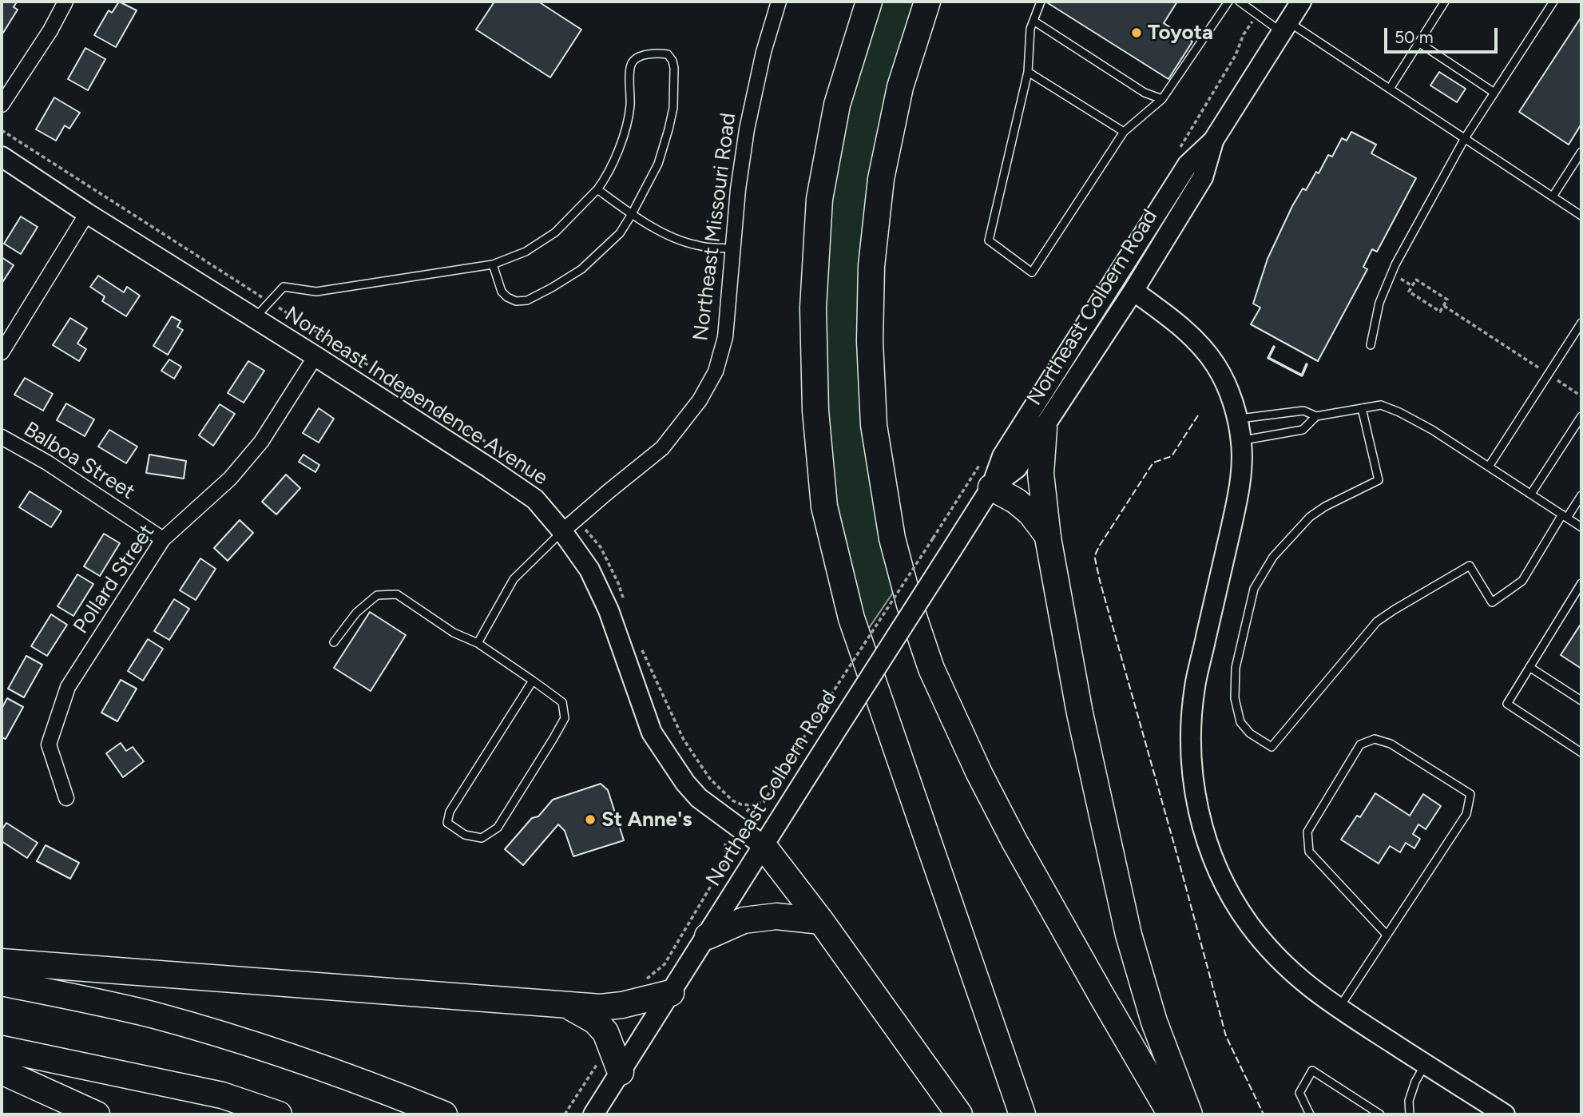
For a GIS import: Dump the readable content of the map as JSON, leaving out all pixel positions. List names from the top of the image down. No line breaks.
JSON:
{"streets":{"street":["Northeast Missouri Road","Northeast Colbern Road","Northeast Independence Avenue","Balboa Street","Pollard Street"]},"crossings":[["Northeast Missouri Road","Northeast Independence Avenue"],["Northeast Colbern Road","Northeast Independence Avenue"],["Northeast Independence Avenue","Pollard Street"],["Balboa Street","Pollard Street"]],"places":["Toyota","St Anne's"],"scale_bar":"50 m"}
